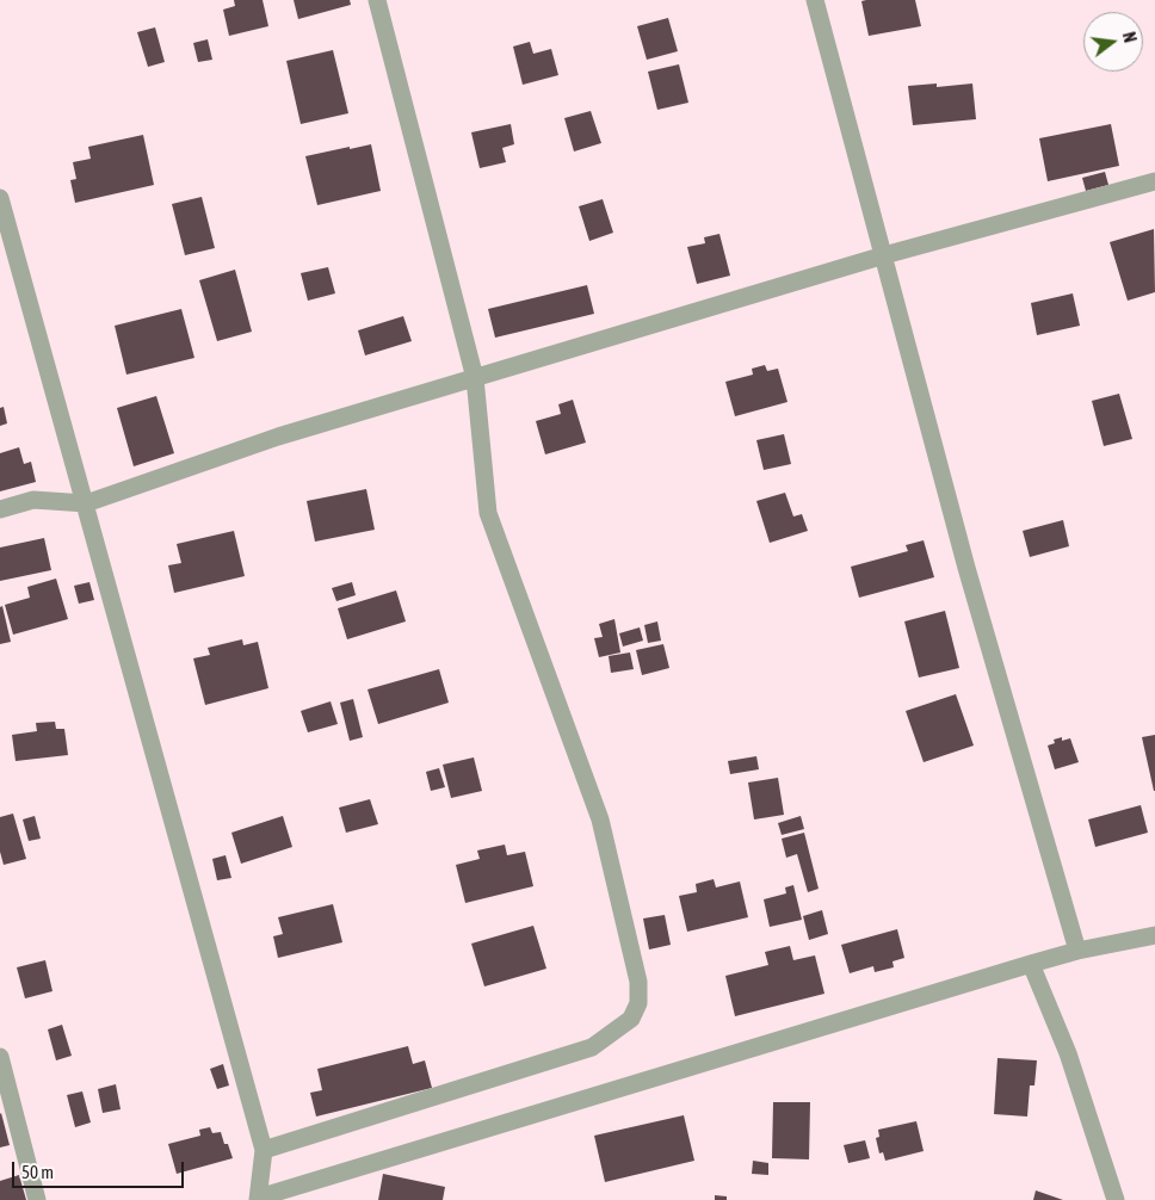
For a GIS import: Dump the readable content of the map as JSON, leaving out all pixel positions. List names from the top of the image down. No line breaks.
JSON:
{"scale_bar":"50 m","north":"right"}
